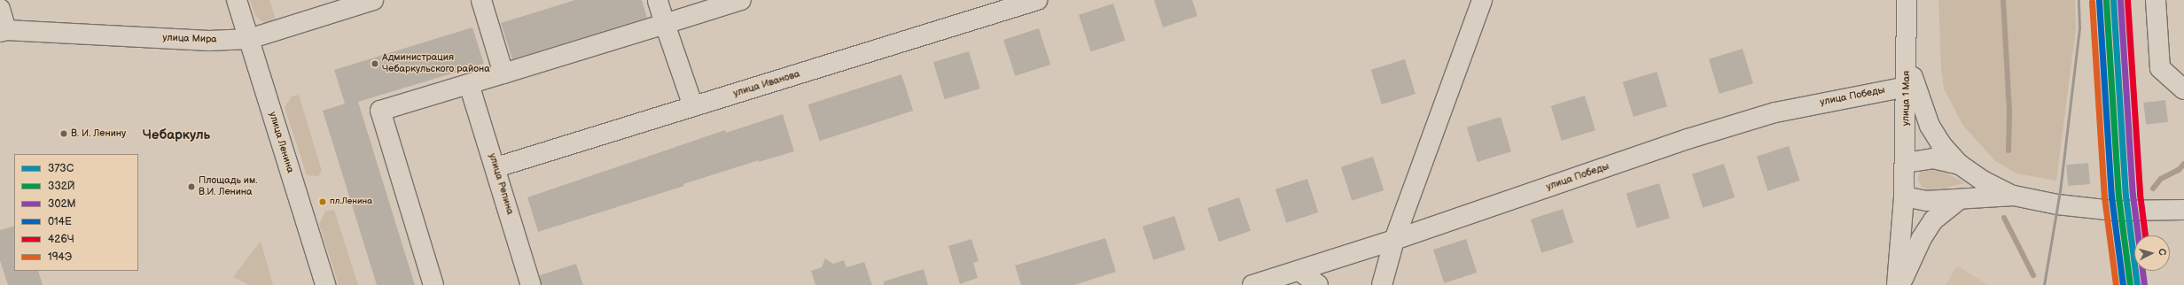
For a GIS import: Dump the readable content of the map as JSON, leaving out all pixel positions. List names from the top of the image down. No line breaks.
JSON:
{"streets":{"street":["улица Мира","улица Иванова","улица Победы","улица 1 Мая","улица Ленина","улица Репина"]},"crossings":[["улица Мира","улица Ленина"],["улица Иванова","улица Репина"],["улица Победы","улица 1 Мая"]],"districts":["Чебаркуль"],"places":["Администрация Чебаркульского района","В. И. Ленину","Площадь им. В.И. Ленина","пл.Ленина"],"lines":["transit line 373C","transit line 302М","transit line 426Ч","transit line 332Й","transit line 014Е","transit line 194Э"],"legend":["373C","332Й","302М","014Е","426Ч","194Э"],"north":"right"}
